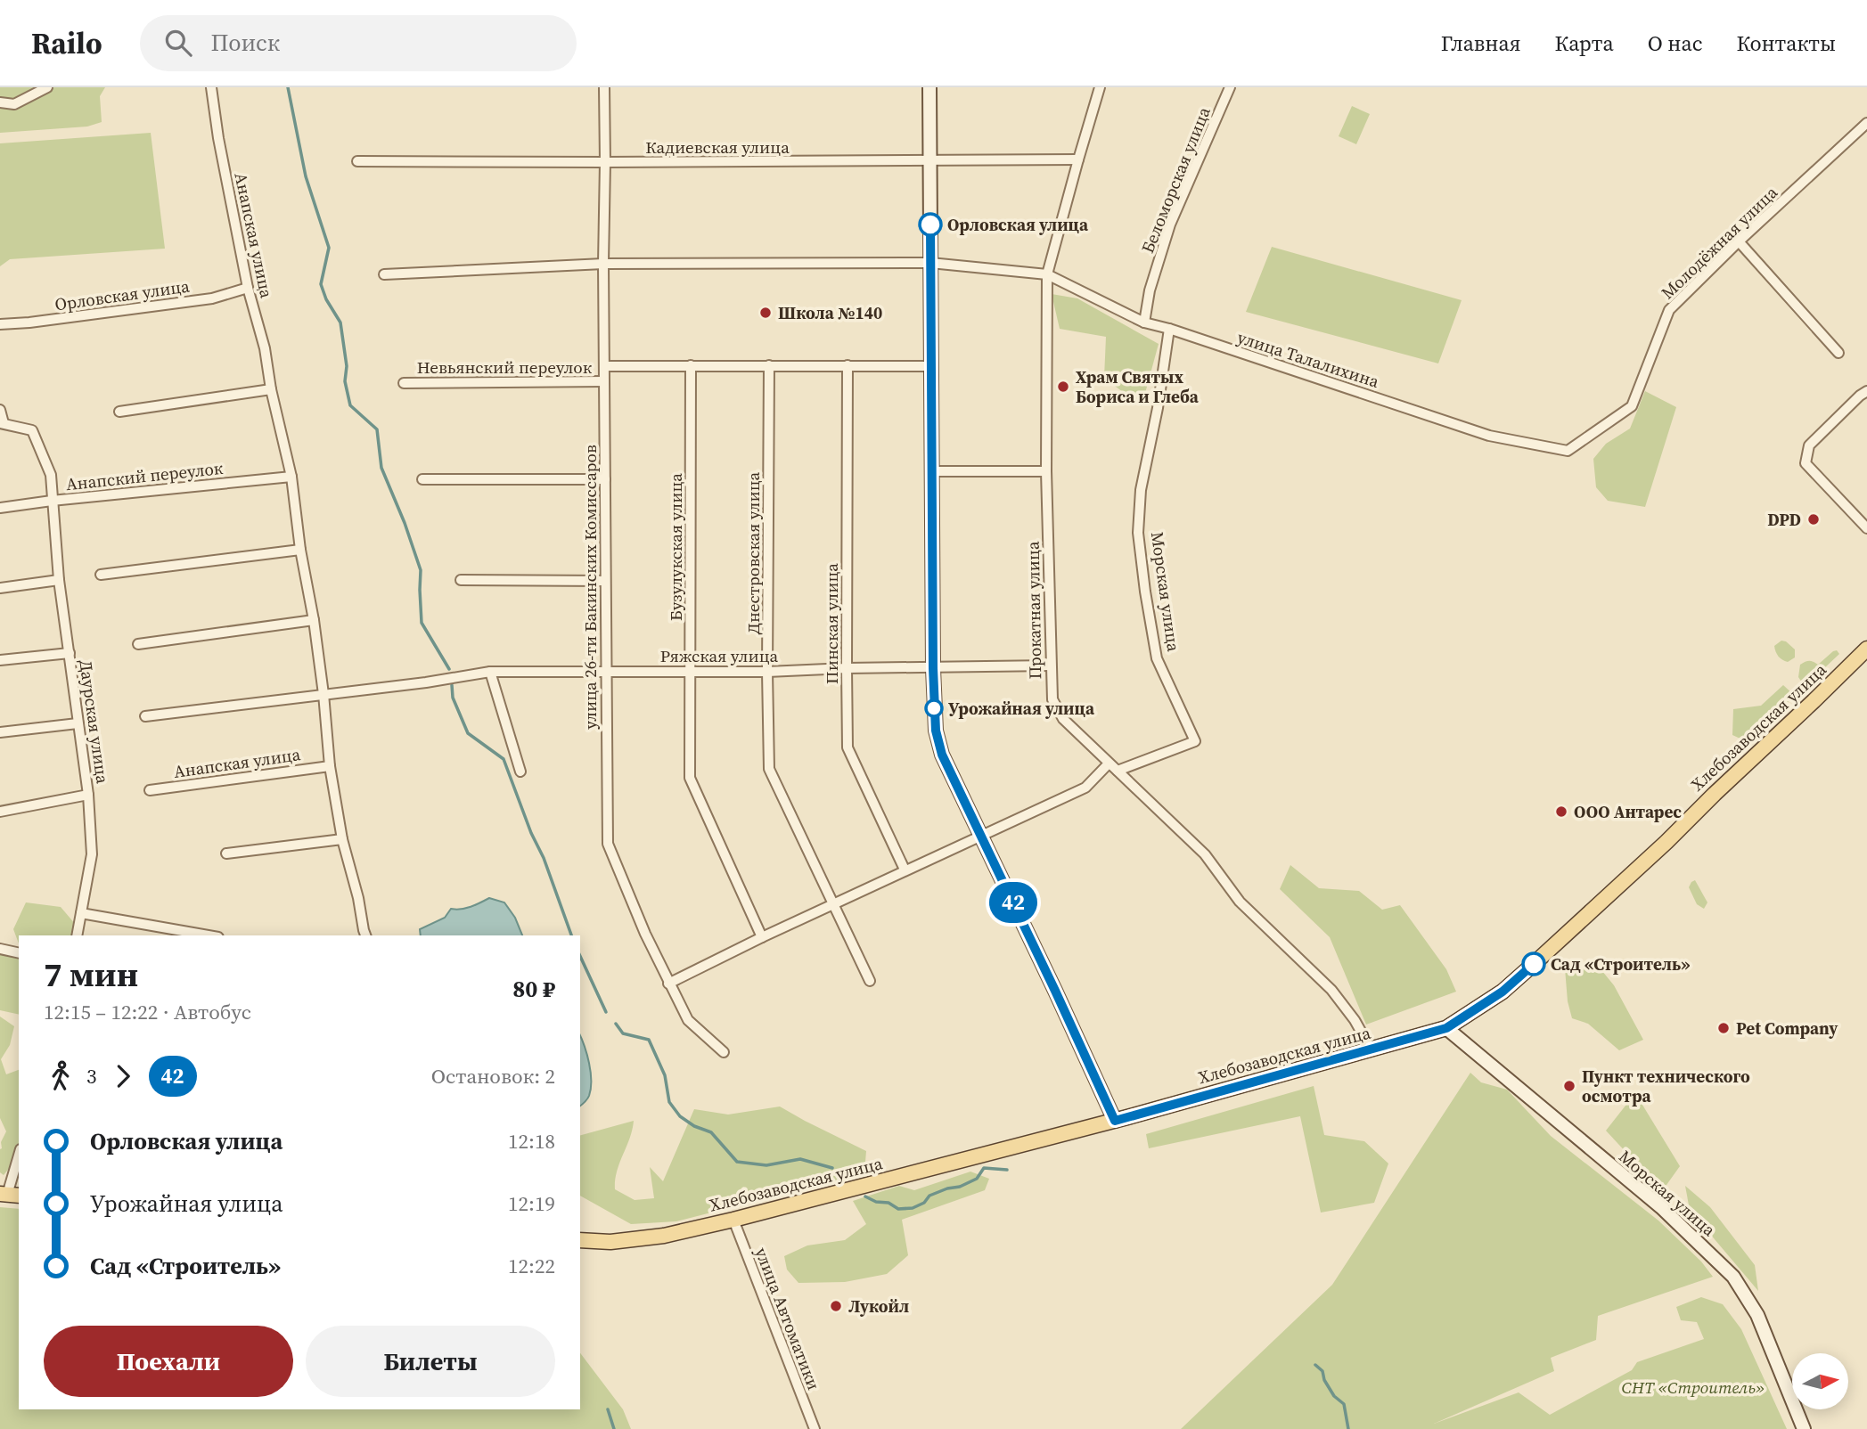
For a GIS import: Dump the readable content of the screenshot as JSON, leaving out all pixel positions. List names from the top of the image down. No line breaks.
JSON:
{"streets":{"main road":["Морская улица","Хлебозаводская улица"],"street":["Кадиевская улица","Беломорская улица","Анапская улица","Молодёжная улица","Орловская улица","улица Талалихина","Невьянский переулок","Анапский переулок","Бузулукская улица","Днестровская улица","улица 26-ти Бакинских Комиссаров","Прокатная улица","Пинская улица","Ряжская улица","Даурская улица","улица Автоматики"]},"crossings":[["Кадиевская улица","улица 26-ти Бакинских Комиссаров"],["Кадиевская улица","Прокатная улица"],["Беломорская улица","улица Талалихина"],["Анапская улица","Орловская улица"],["Анапская улица","Анапский переулок"],["Анапская улица","Ряжская улица"],["Молодёжная улица","улица Талалихина"],["улица Талалихина","Морская улица"],["улица Талалихина","Прокатная улица"],["Невьянский переулок","улица 26-ти Бакинских Комиссаров"],["Анапский переулок","Даурская улица"],["Бузулукская улица","Ряжская улица"],["Днестровская улица","Ряжская улица"],["улица 26-ти Бакинских Комиссаров","Ряжская улица"],["Морская улица","Прокатная улица"],["Морская улица","Хлебозаводская улица"],["Прокатная улица","Ряжская улица"],["Прокатная улица","Хлебозаводская улица"],["Пинская улица","Ряжская улица"],["Хлебозаводская улица","улица Автоматики"]],"parks":["СНТ «Строитель»"],"places":["Орловская улица","Школа №140","Храм Святых Бориса и Глеба","DPD","Урожайная улица","ООО Антарес","Сад «Строитель»","Pet Company","Пункт технического осмотра","Лукойл"],"lines":["bus line 42"],"north":"right","page":{"header":"Railo","search":"Поиск","nav":["Главная","Карта","О нас","Контакты"],"on_map":"42","heading":["7 мин","12:15 – 12:22 · Автобус","80 ₽"],"legs":["3","42","Остановок: 2"],"list":[{"name":"Орловская улица","value":"12:18"},{"name":"Урожайная улица","value":"12:19"},{"name":"Сад «Строитель»","value":"12:22"}],"buttons":["Поехали","Билеты"]}}
